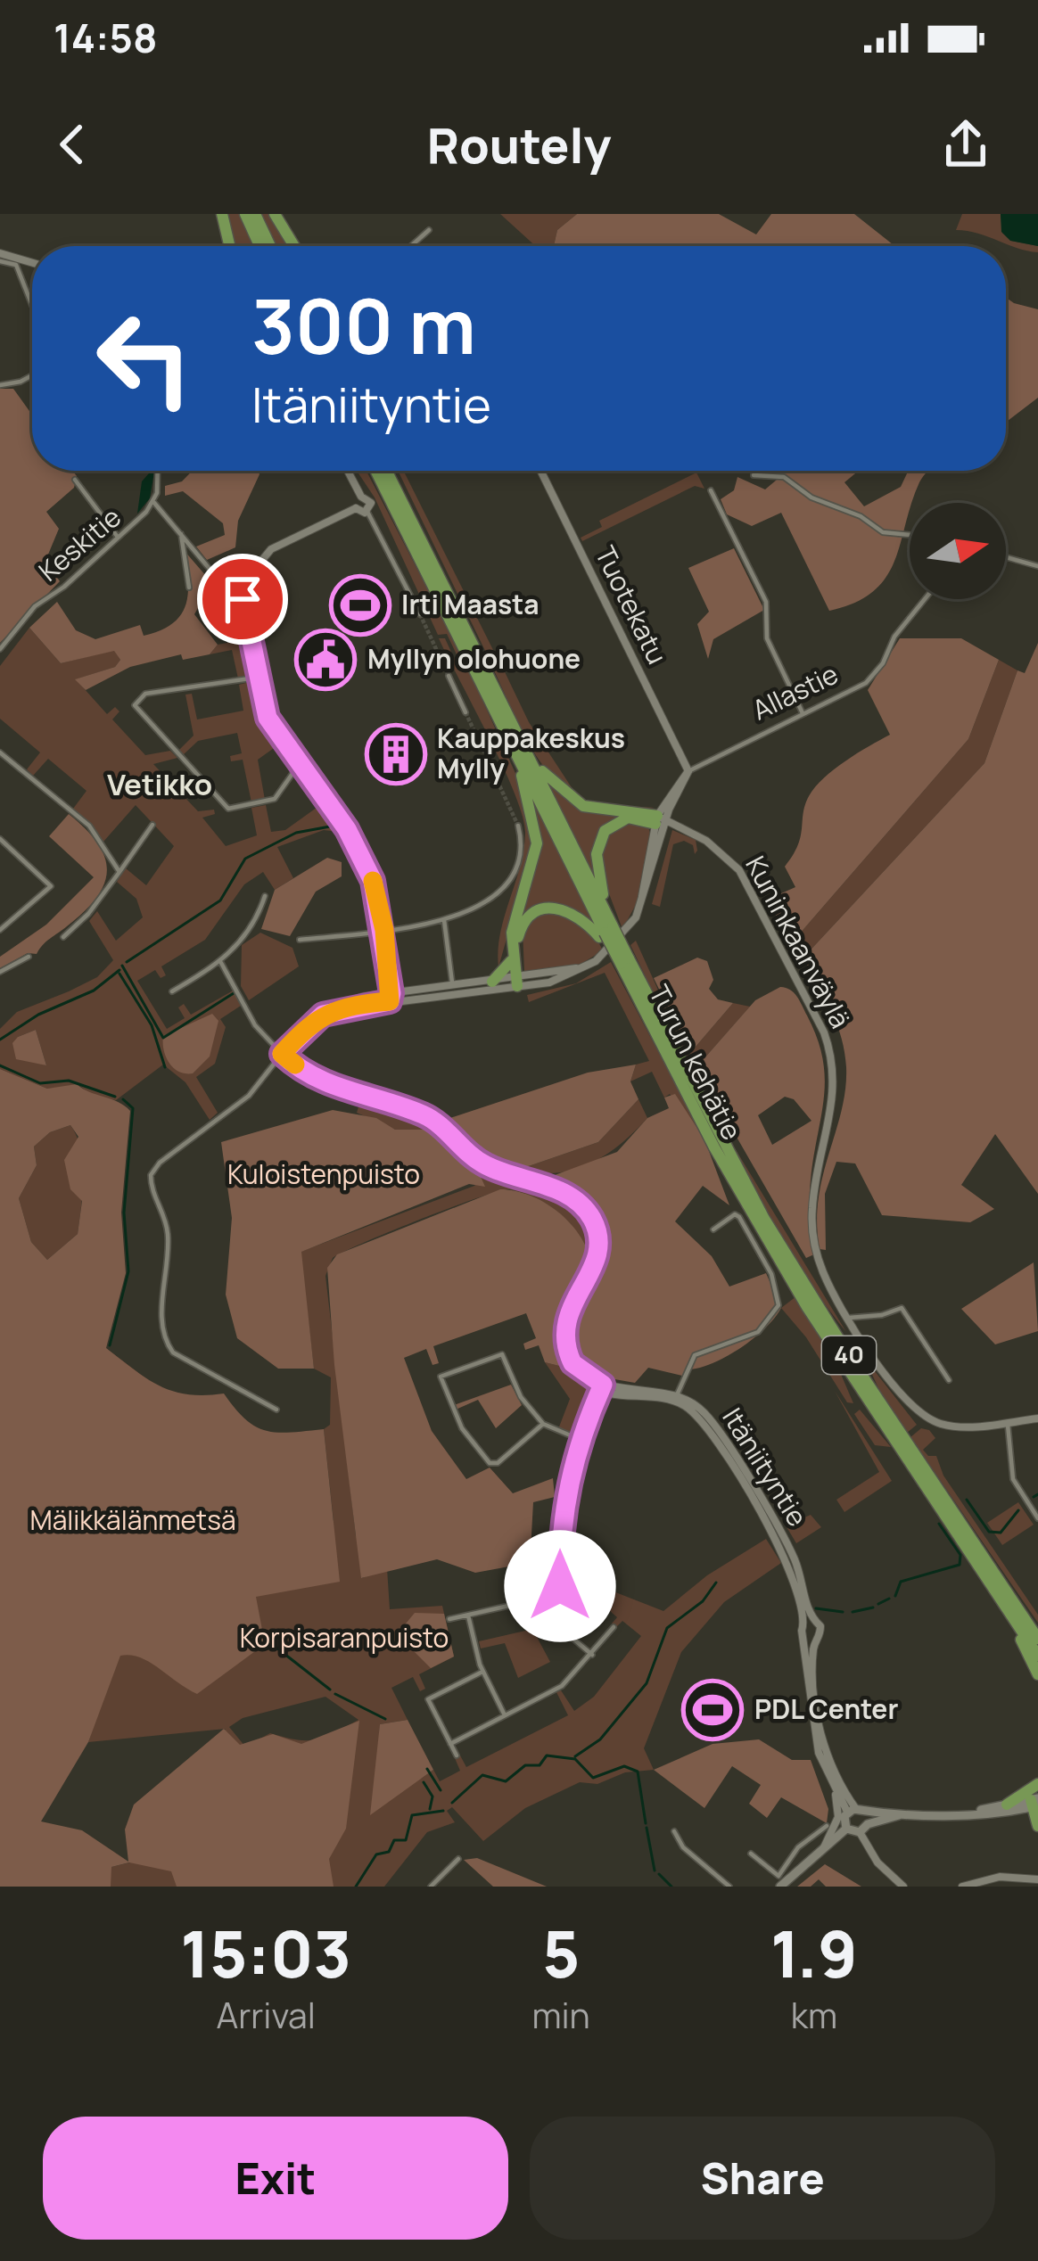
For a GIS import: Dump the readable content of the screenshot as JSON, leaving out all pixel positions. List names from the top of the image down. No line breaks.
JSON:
{"streets":{"highway":["Turun kehätie","40"],"street":["Keskitie","Tuotekatu","Allastie","Kuninkaanväylä","Itäniityntie"]},"crossings":[["Tuotekatu","Allastie"],["Allastie","Kuninkaanväylä"]],"districts":["Vetikko"],"parks":["Kuloistenpuisto","Mälikkälänmetsä","Korpisaranpuisto"],"places":{"sports":["Irti Maasta","PDL Center"],"public building":["Myllyn olohuone"],"building":["Kauppakeskus Mylly"]},"north":"right","page":{"status":"14:58","header":"Routely","turn":["300 m","Itäniityntie"],"eta":["15:03","Arrival","5","min","1.9","km"],"buttons":["Exit","Share"]}}
